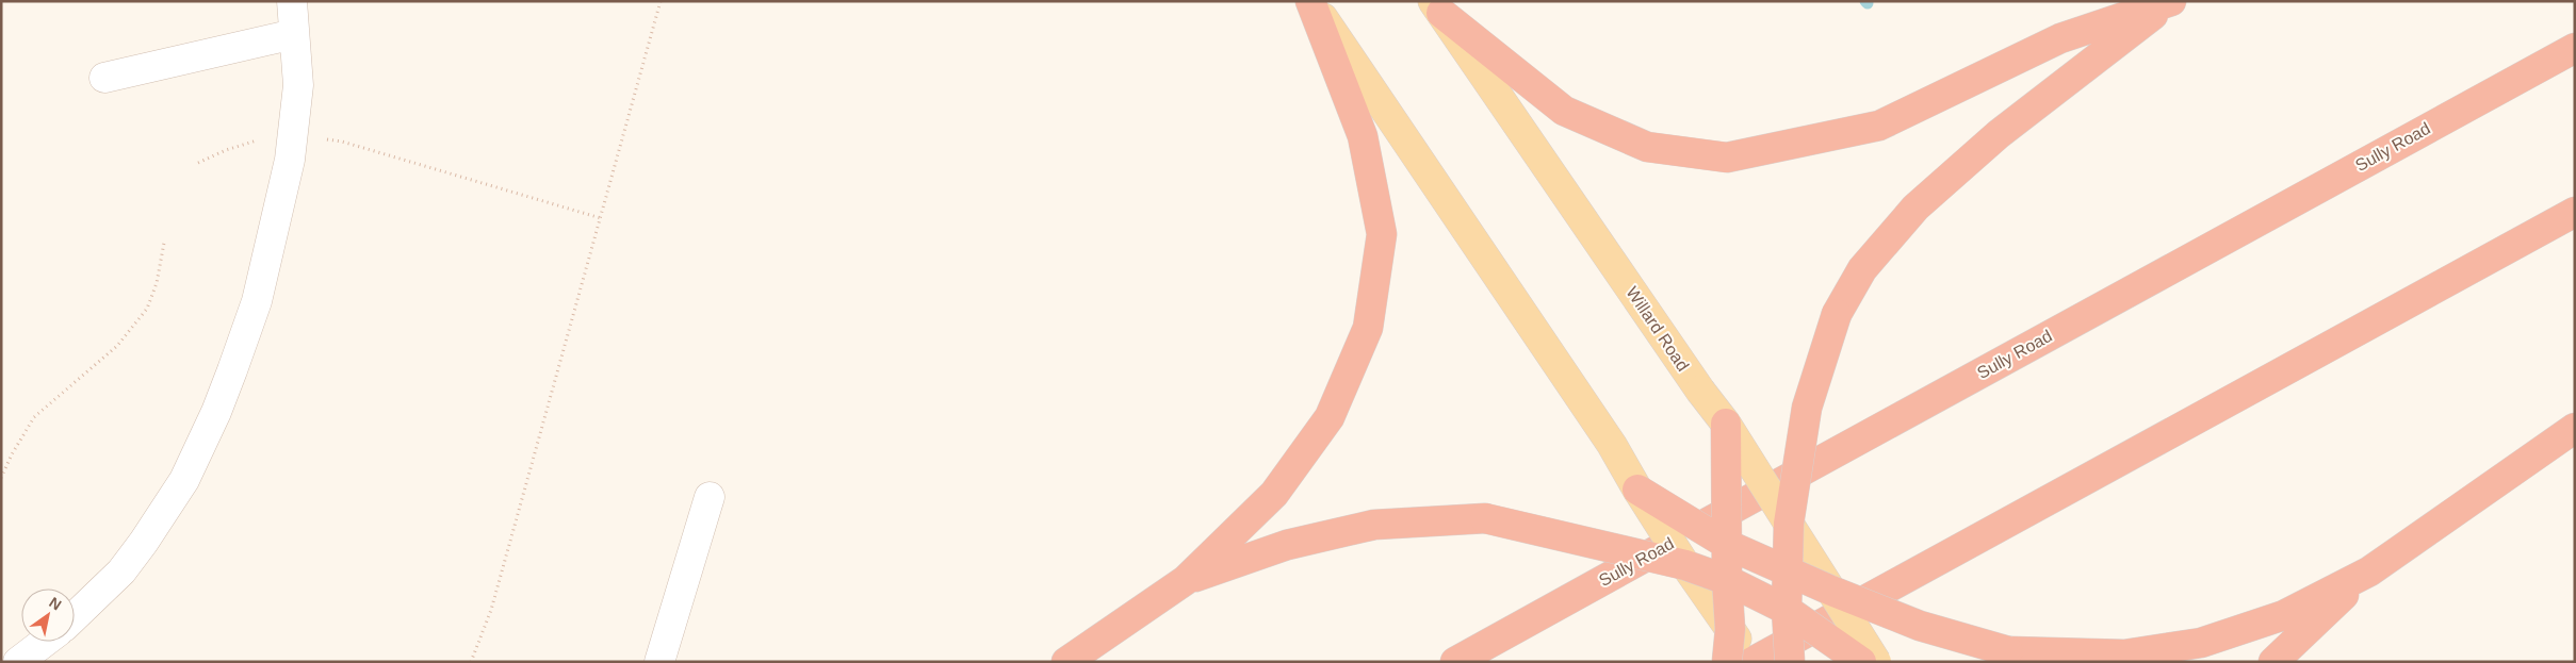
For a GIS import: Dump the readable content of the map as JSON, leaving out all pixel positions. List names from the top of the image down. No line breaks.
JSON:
{"streets":{"highway":["Sully Road"],"main road":["Willard Road"]},"north":"top right"}
